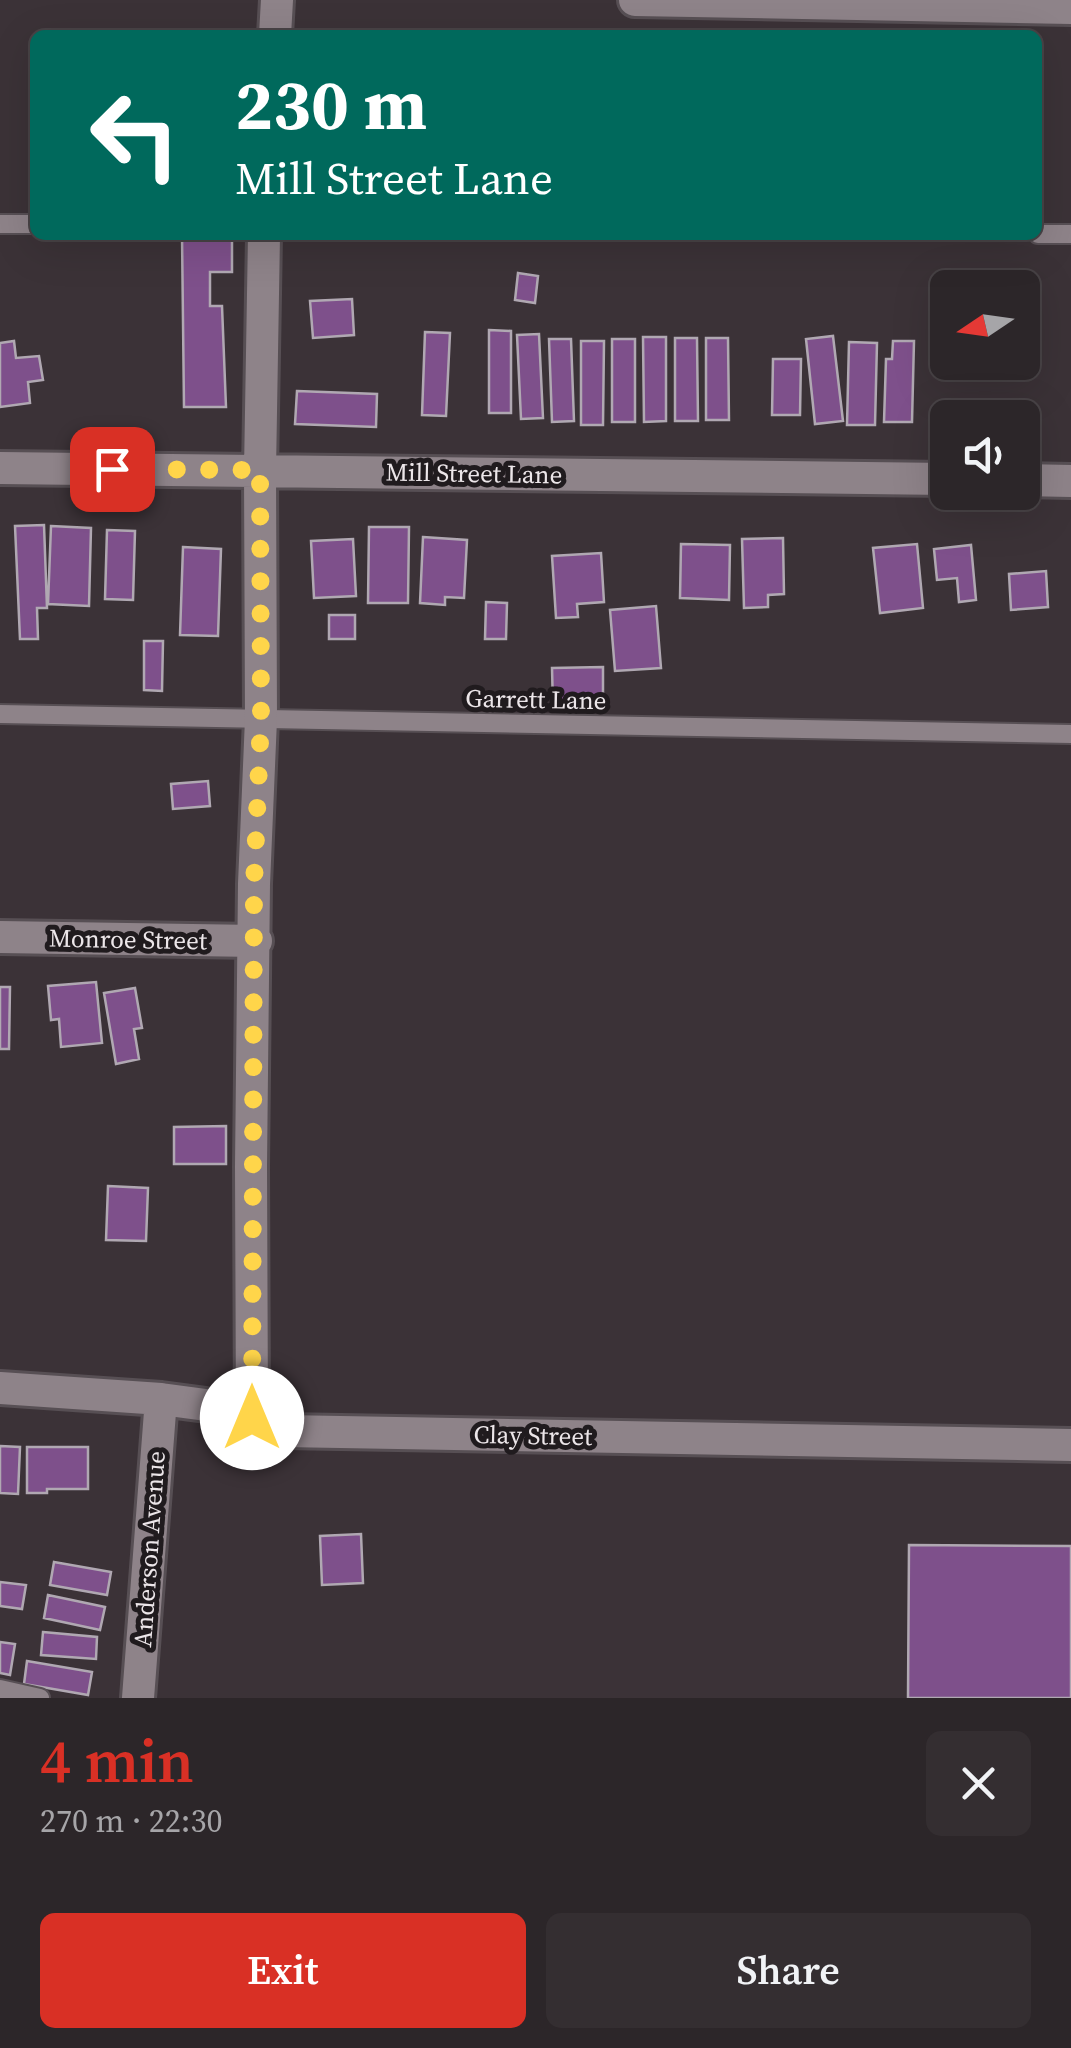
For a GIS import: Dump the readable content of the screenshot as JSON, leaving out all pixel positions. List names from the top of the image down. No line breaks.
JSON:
{"streets":{"street":["Mill Street Lane","Monroe Street","Clay Street","Anderson Avenue"],"lane":["Garrett Lane"]},"crossings":[["Clay Street","Anderson Avenue"]],"north":"left","page":{"turn":["230 m","Mill Street Lane"],"heading":["4 min","270 m · 22:30"],"buttons":["Exit","Share"]}}
